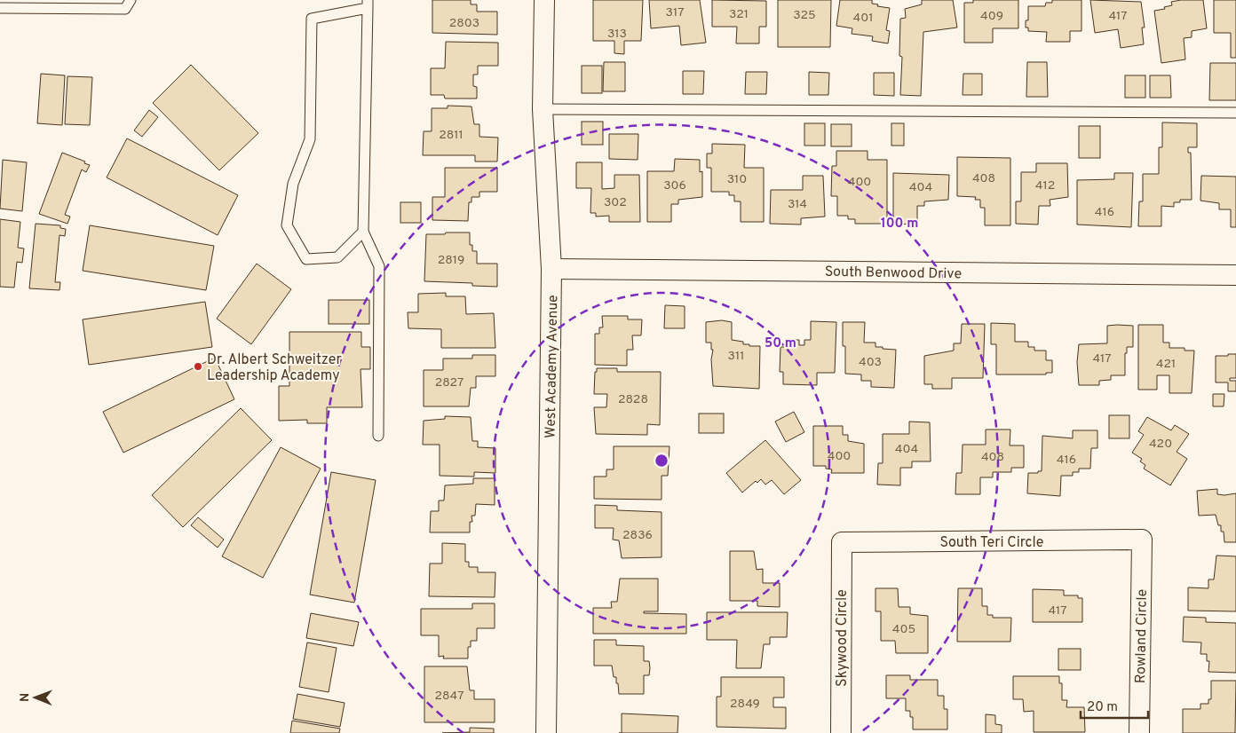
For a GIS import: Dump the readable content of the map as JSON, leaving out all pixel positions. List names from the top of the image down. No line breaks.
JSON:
{"streets":{"street":["South Benwood Drive","West Academy Avenue","South Teri Circle","Rowland Circle","Skywood Circle"]},"crossings":[["South Benwood Drive","West Academy Avenue"],["South Teri Circle","Rowland Circle"],["South Teri Circle","Skywood Circle"]],"places":["Dr. Albert Schweitzer Leadership Academy"],"house_numbers":["317","321","325","409","417","401","2803","313","2811","408","310","400","306","412","404","302","314","416","2819","311","417","403","421","2827","2828","420","404","400","408","416","2836","417","405","2847","2849"],"scale_bar":"20 m","north":"left","rings":["100 m","50 m"]}
